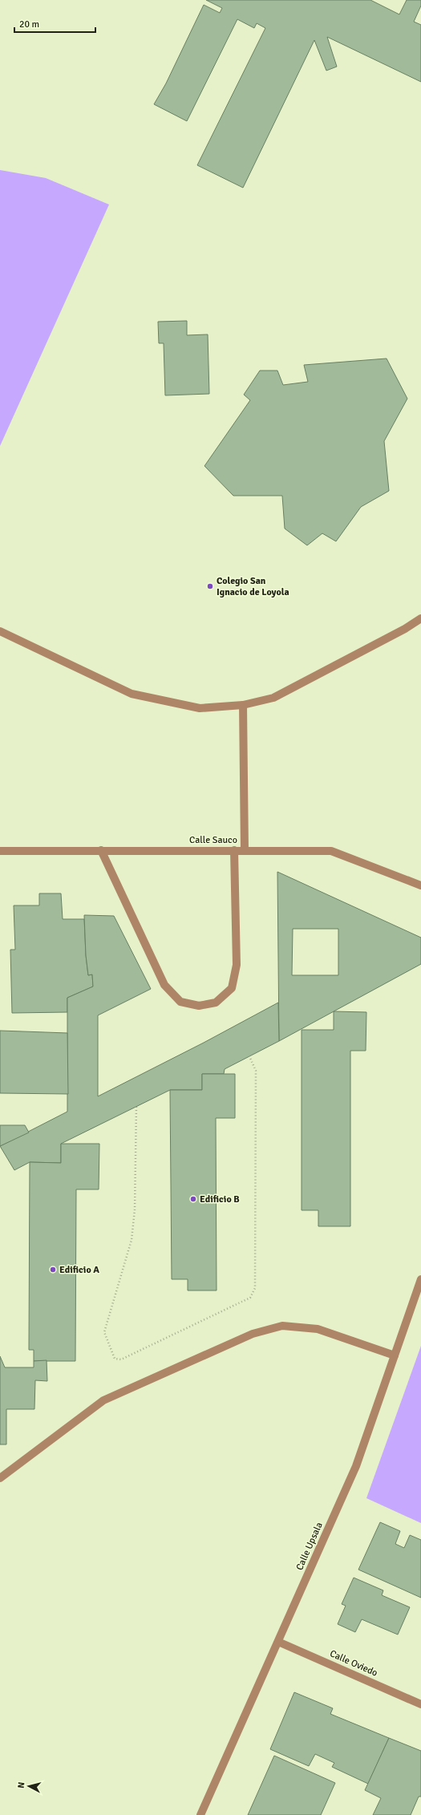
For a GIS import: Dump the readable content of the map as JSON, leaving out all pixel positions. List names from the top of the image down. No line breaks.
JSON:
{"streets":{"street":["Calle Sauco","Calle Upsala","Calle Oviedo"]},"crossings":[["Calle Upsala","Calle Oviedo"]],"places":["Colegio San Ignacio de Loyola","Edificio B","Edificio A"],"scale_bar":"20 m","north":"left"}
